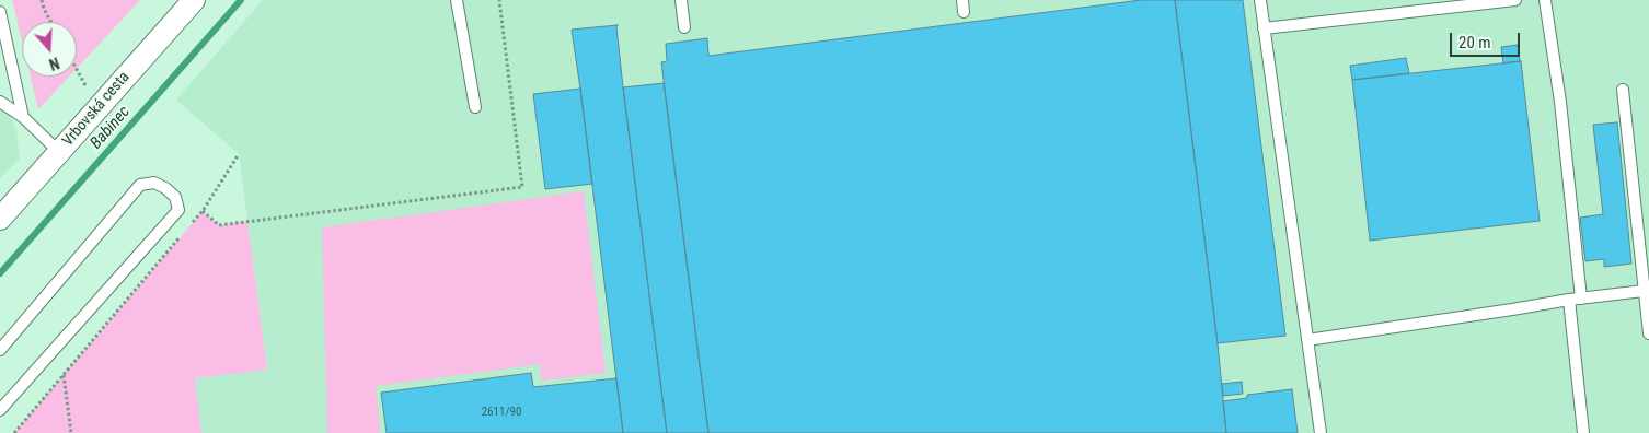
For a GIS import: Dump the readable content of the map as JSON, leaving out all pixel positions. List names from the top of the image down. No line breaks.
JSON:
{"streets":{"street":["Vrbovská cesta"]},"water":["Babinec"],"house_numbers":["2611/90"],"scale_bar":"20 m","north":"bottom"}
